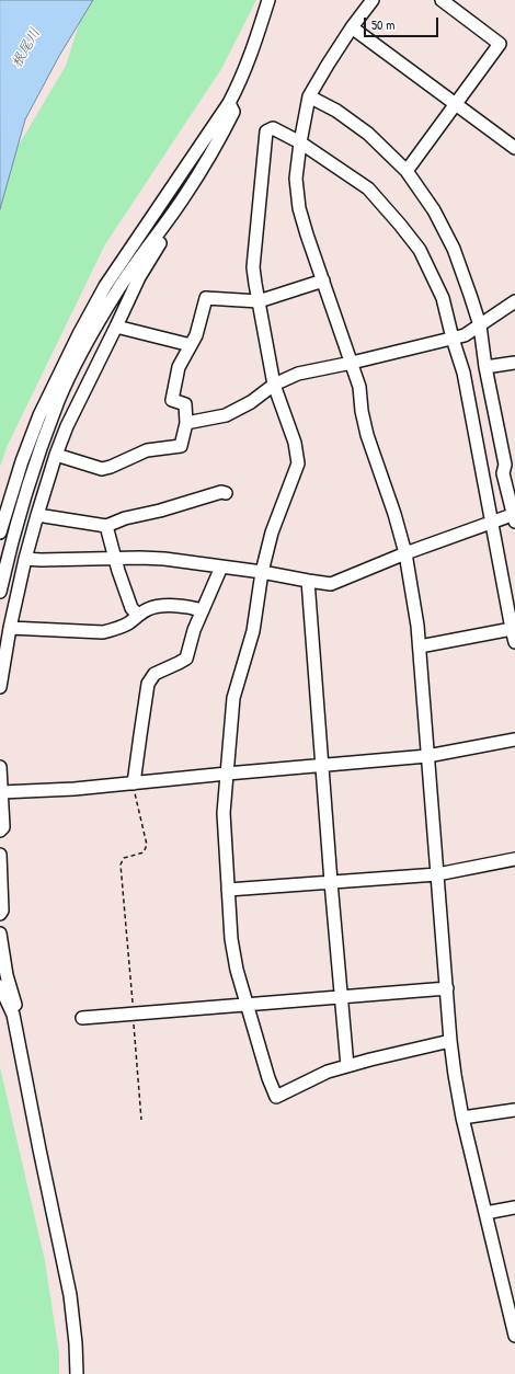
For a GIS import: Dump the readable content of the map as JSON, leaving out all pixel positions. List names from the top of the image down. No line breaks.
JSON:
{"water":["根尾川"],"scale_bar":"50 m"}
